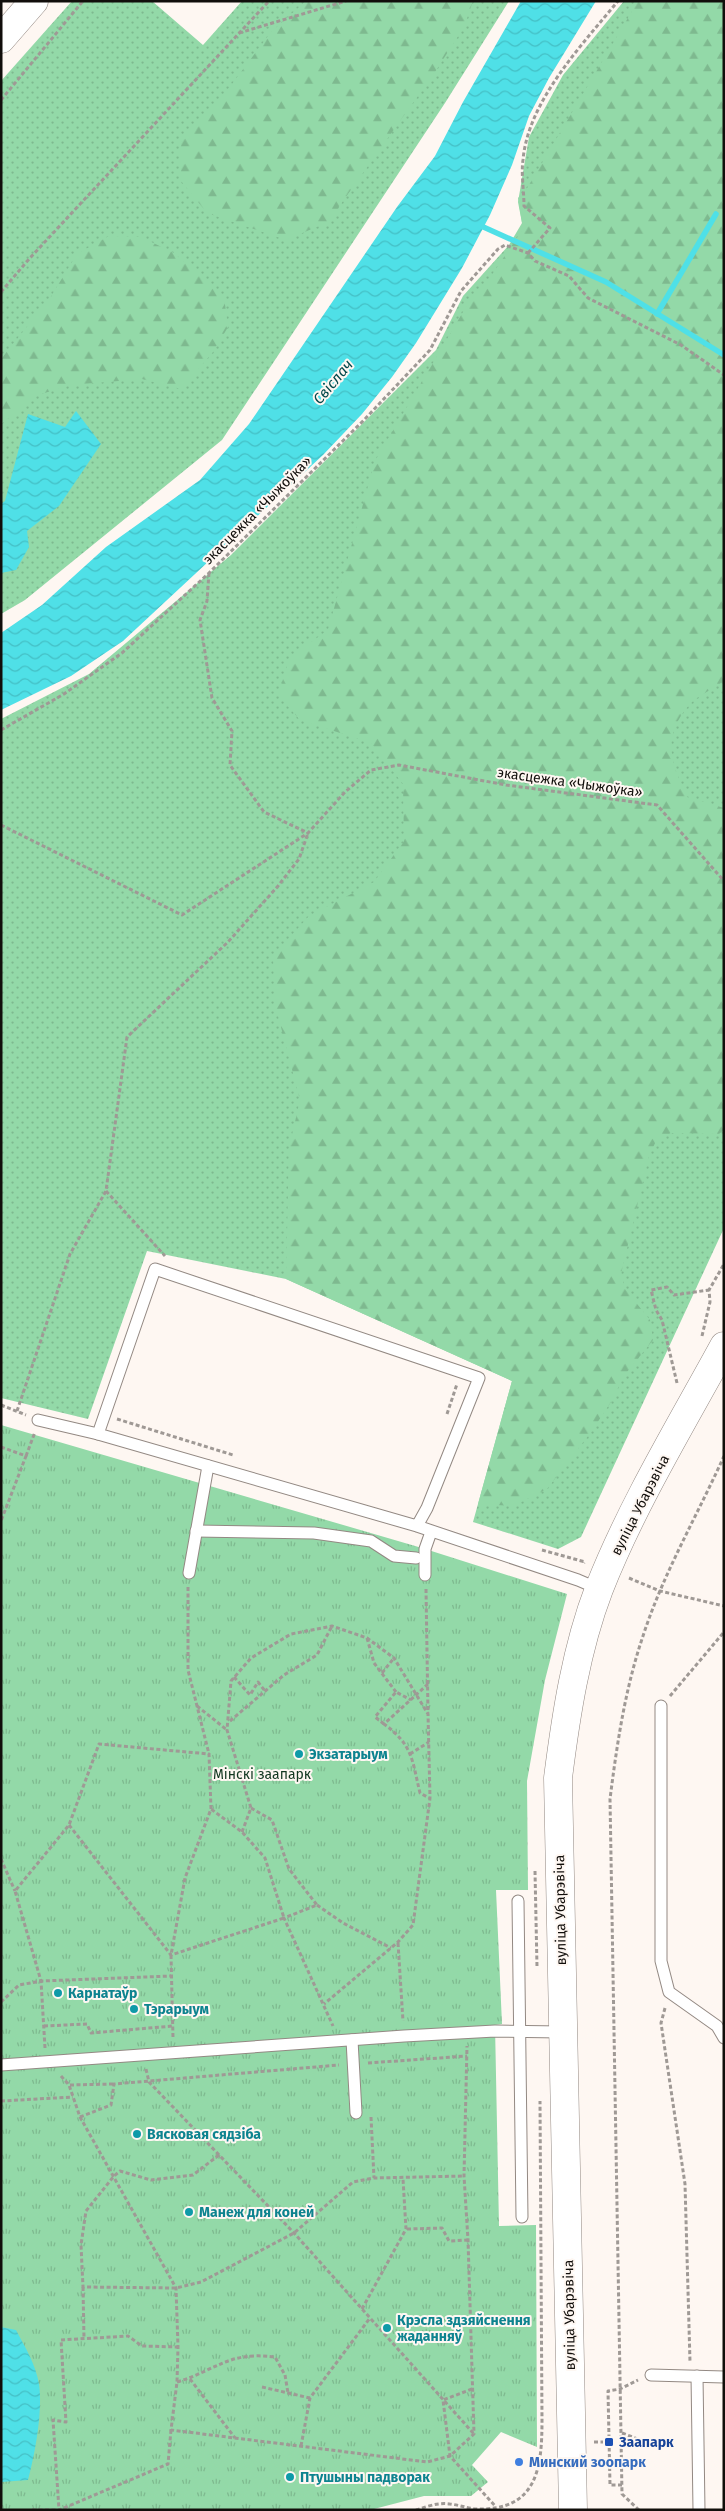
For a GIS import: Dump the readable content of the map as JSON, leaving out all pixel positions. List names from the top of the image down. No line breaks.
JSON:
{"streets":{"main road":["вуліца Убарэвіча"],"path":["экасцежка «Чыжоўка»"]},"water":["Свіслач"],"parks":["Мінскі заапарк"],"places":{"other":["Экзатарыум","Карнатаўр","Тэрарыум","Вясковая сядзіба","Манеж для коней","Крэсла здзяйснення жаданняў","Минский зоопарк","Птушыны падворак"],"transit":["Заапарк"]}}
